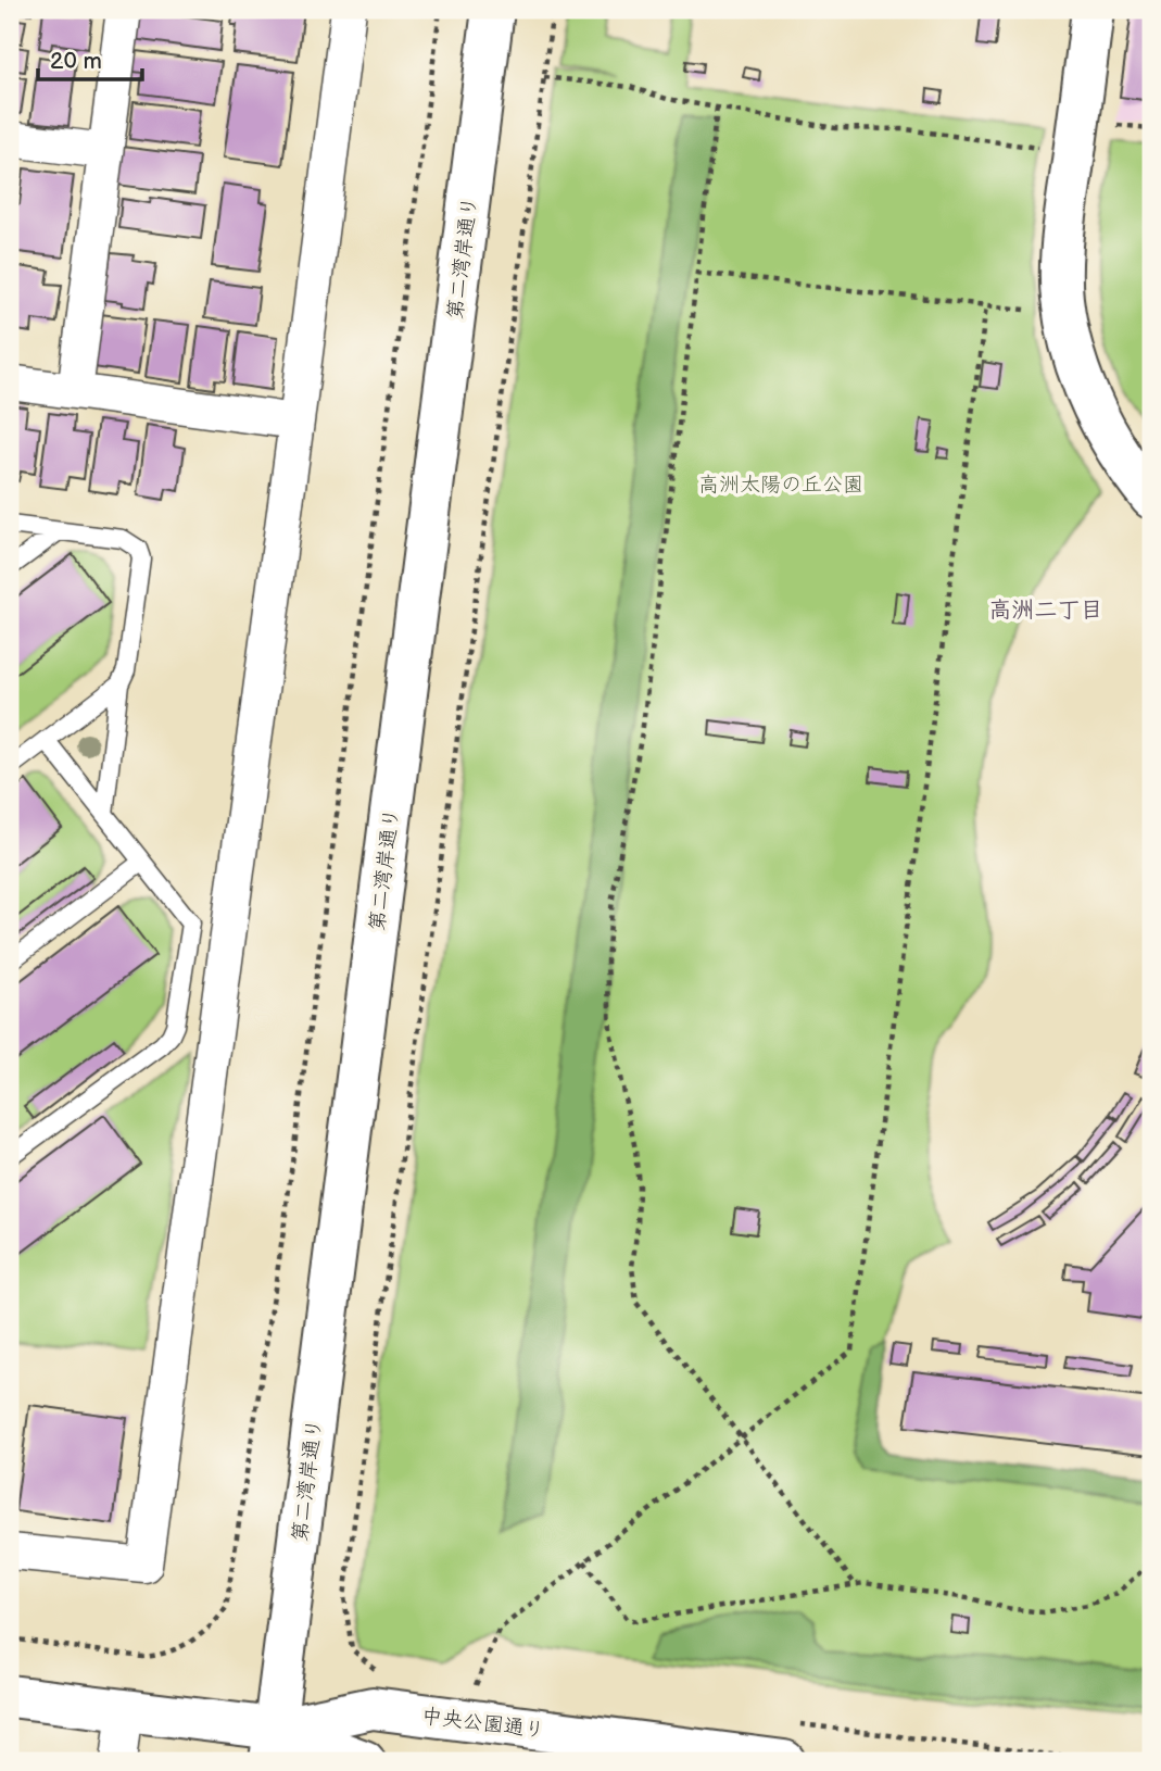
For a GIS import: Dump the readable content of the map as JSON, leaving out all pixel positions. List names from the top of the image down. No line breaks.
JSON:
{"streets":{"street":["第二湾岸通り","中央公園通り"]},"crossings":[["第二湾岸通り","中央公園通り"]],"districts":["高洲二丁目"],"parks":["高洲太陽の丘公園"],"scale_bar":"20 m"}
